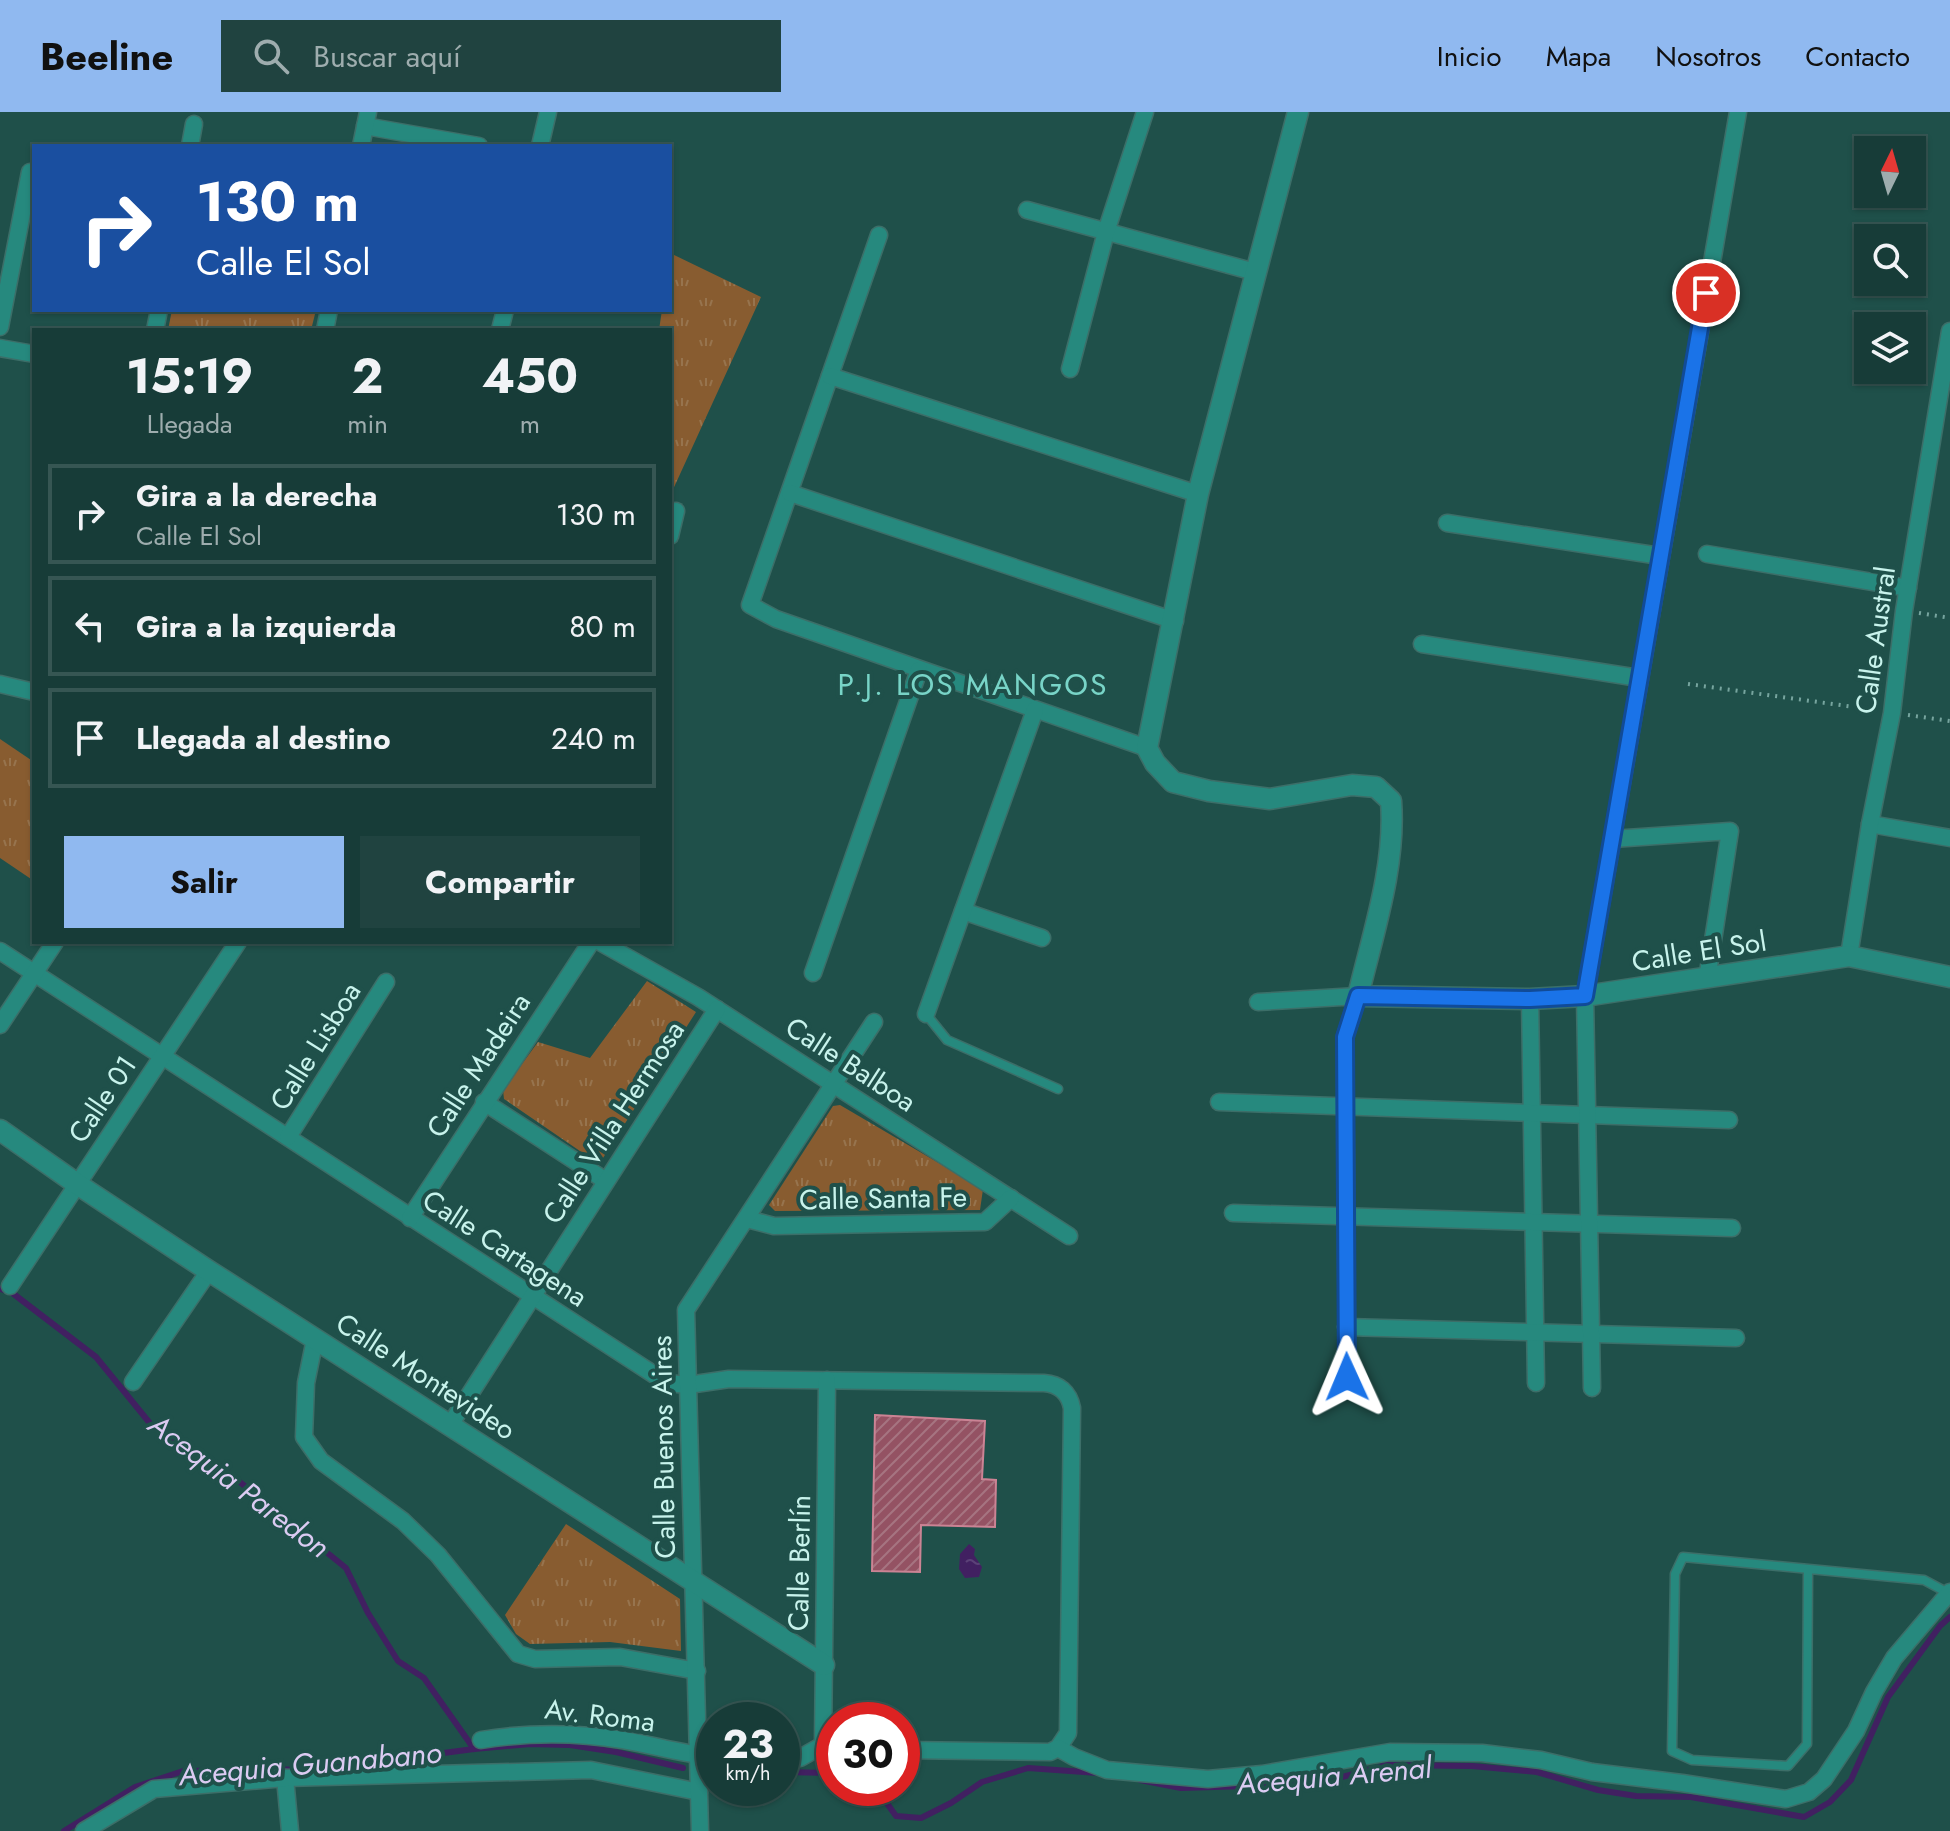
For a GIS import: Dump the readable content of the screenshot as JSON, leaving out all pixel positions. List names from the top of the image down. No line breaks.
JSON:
{"streets":{"street":["Calle Austral","Calle El Sol","Calle Lisboa","Calle Balboa","Calle Madeira","Calle 01","Calle Villa Hermosa","Calle Santa Fe","Calle Cartagena","Calle Montevideo","Calle Buenos Aires","Calle Berlín","Av. Roma"]},"crossings":[["Calle Austral","Calle El Sol"],["Calle Lisboa","Calle Cartagena"],["Calle Balboa","Calle Villa Hermosa"],["Calle Balboa","Calle Santa Fe"],["Calle Balboa","Calle Buenos Aires"],["Calle Madeira","Calle Cartagena"],["Calle 01","Calle Cartagena"],["Calle 01","Calle Montevideo"],["Calle Villa Hermosa","Calle Cartagena"],["Calle Villa Hermosa","Calle Montevideo"],["Calle Santa Fe","Calle Buenos Aires"],["Calle Cartagena","Calle Buenos Aires"],["Calle Cartagena","Calle Berlín"],["Calle Montevideo","Calle Buenos Aires"],["Calle Montevideo","Calle Berlín"]],"districts":["P.J. LOS MANGOS"],"water":["Acequia Paredon","Acequia Guanabano","Acequia Arenal"],"north":"top","page":{"header":"Beeline","search":"Buscar aquí","nav":["Inicio","Mapa","Nosotros","Contacto"],"turn":["130 m","Calle El Sol"],"eta":["15:19","Llegada","2","min","450","m"],"list":[{"name":"Gira a la derecha","note":"Calle El Sol","value":"130 m"},{"name":"Gira a la izquierda","value":"80 m"},{"name":"Llegada al destino","value":"240 m"}],"buttons":["Salir","Compartir"],"speed":"23 km/h","limit":"30"}}
